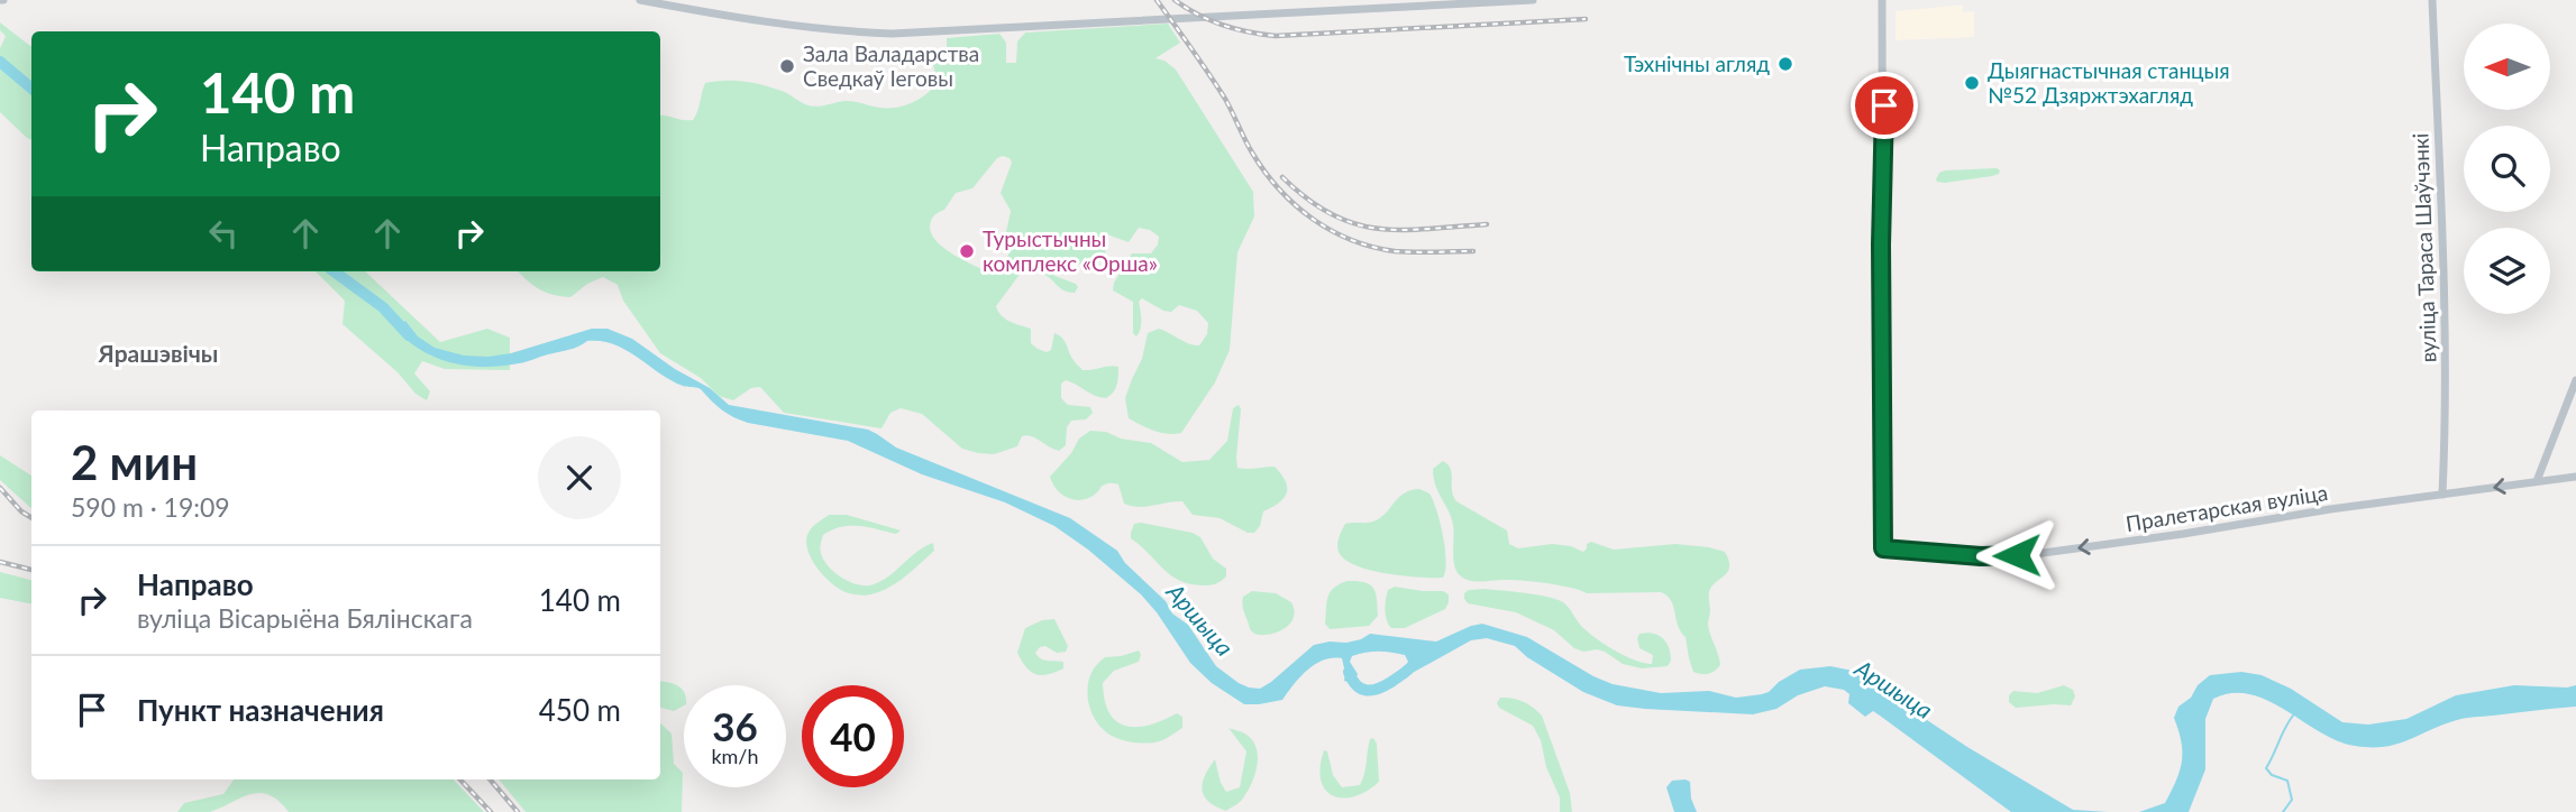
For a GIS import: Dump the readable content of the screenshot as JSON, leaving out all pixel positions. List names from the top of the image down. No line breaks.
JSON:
{"streets":{"street":["вуліца Тараса Шаўчэнкі","Пралетарская вуліца"]},"crossings":[["вуліца Тараса Шаўчэнкі","Пралетарская вуліца"]],"districts":["Ярашэвічы"],"water":["Аршыца"],"places":["Тэхнічны агляд","Зала Валадарства Сведкаў Іеговы","Дыягнастычная станцыя №52 Дзяржтэхагляд","Турыстычны комплекс «Орша»"],"north":"left","page":{"turn":["140 m","Направо"],"heading":["2 мин","590 m · 19:09"],"list":[{"name":"Направо","note":"вуліца Вісарыёна Бялінскага","value":"140 m"},{"name":"Пункт назначения","value":"450 m"}],"speed":"36 km/h","limit":"40"}}
